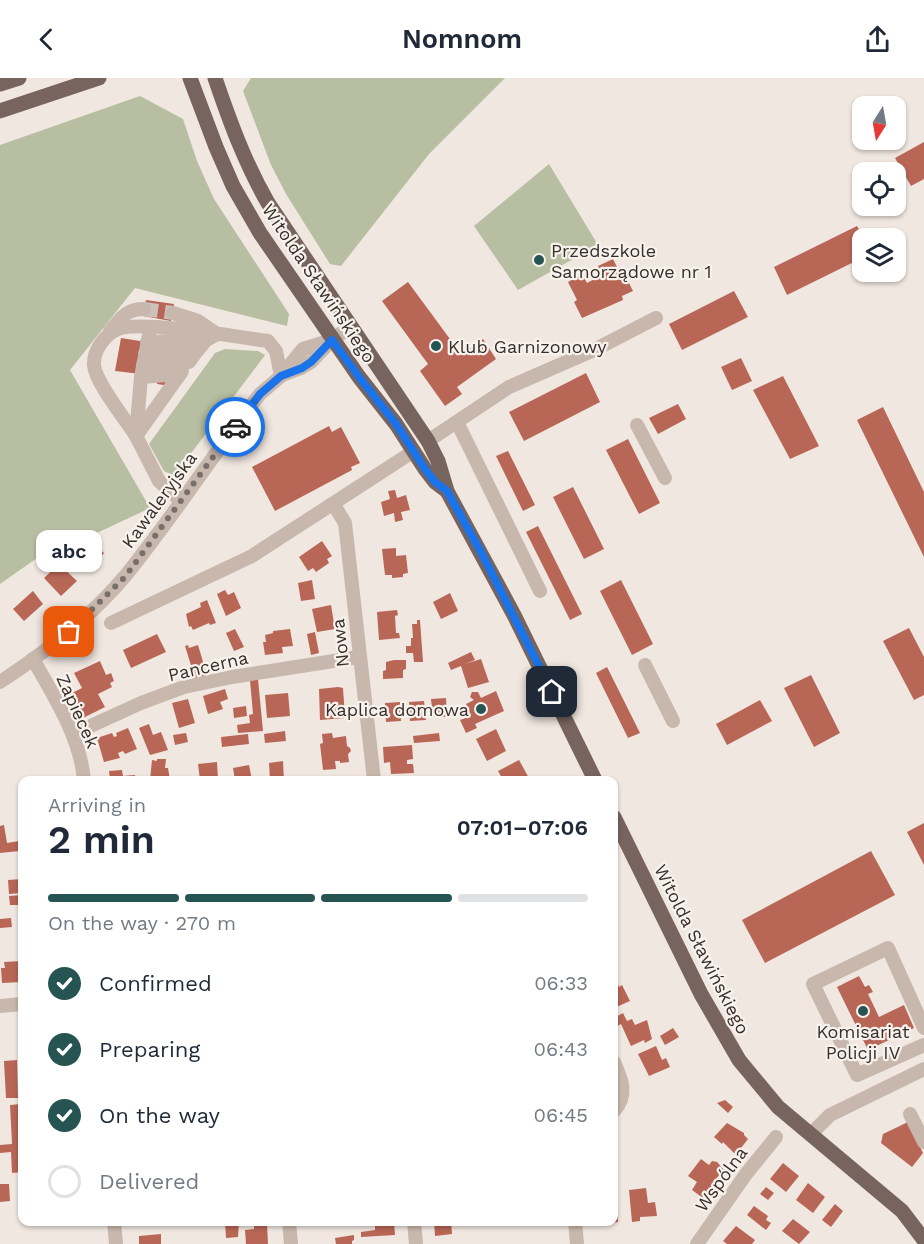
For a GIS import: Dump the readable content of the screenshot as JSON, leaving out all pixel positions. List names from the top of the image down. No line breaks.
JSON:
{"streets":{"main road":["Witolda Sławińskiego"],"street":["Kawaleryjska","Nowa","Pancerna","Zapiecek","Wspólna"]},"crossings":[["Witolda Sławińskiego","Kawaleryjska"],["Kawaleryjska","Zapiecek"],["Nowa","Pancerna"],["Pancerna","Zapiecek"]],"places":["Przedszkole Samorządowe nr 1","Klub Garnizonowy","abc","Kaplica domowa","Komisariat Policji IV"],"north":"bottom","page":{"header":"Nomnom","bubble":"abc","heading":["2 min","Arriving in","07:01–07:06"],"bar":"On the way · 270 m","list":[["Confirmed","06:33"],["Preparing","06:43"],["On the way","06:45"],"Delivered"]}}
